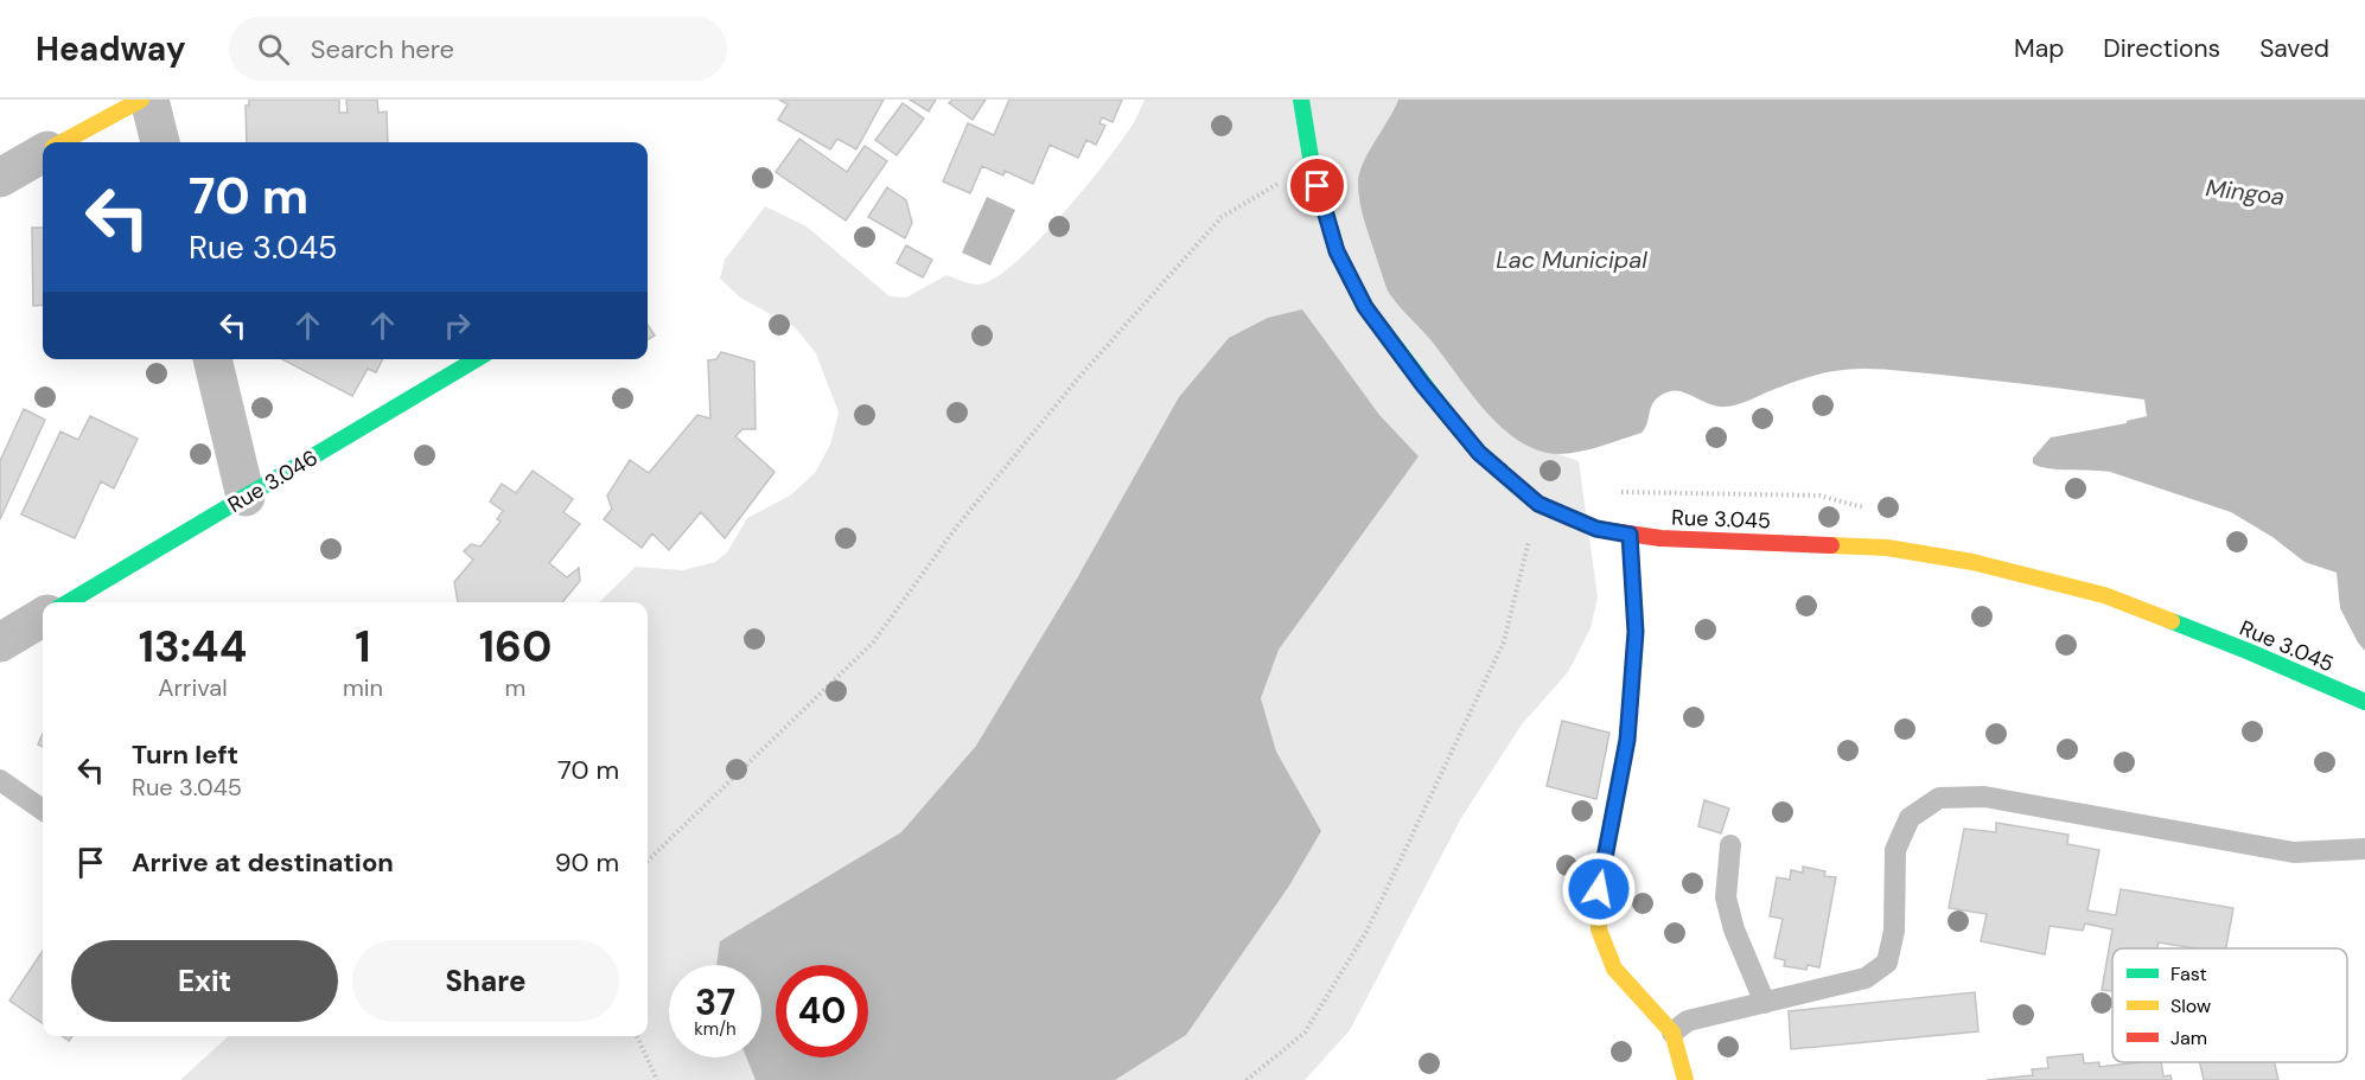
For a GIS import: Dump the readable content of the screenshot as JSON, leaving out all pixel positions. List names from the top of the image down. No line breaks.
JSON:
{"streets":{"street":["Rue 3.046","Rue 3.045"]},"water":["Mingoa","Lac Municipal"],"legend":["Fast","Slow","Jam"],"page":{"header":"Headway","search":"Search here","nav":["Map","Directions","Saved"],"turn":["70 m","Rue 3.045"],"eta":["13:44","Arrival","1","min","160","m"],"list":[{"name":"Turn left","note":"Rue 3.045","value":"70 m"},{"name":"Arrive at destination","value":"90 m"}],"buttons":["Exit","Share"],"speed":"37 km/h","limit":"40"}}
